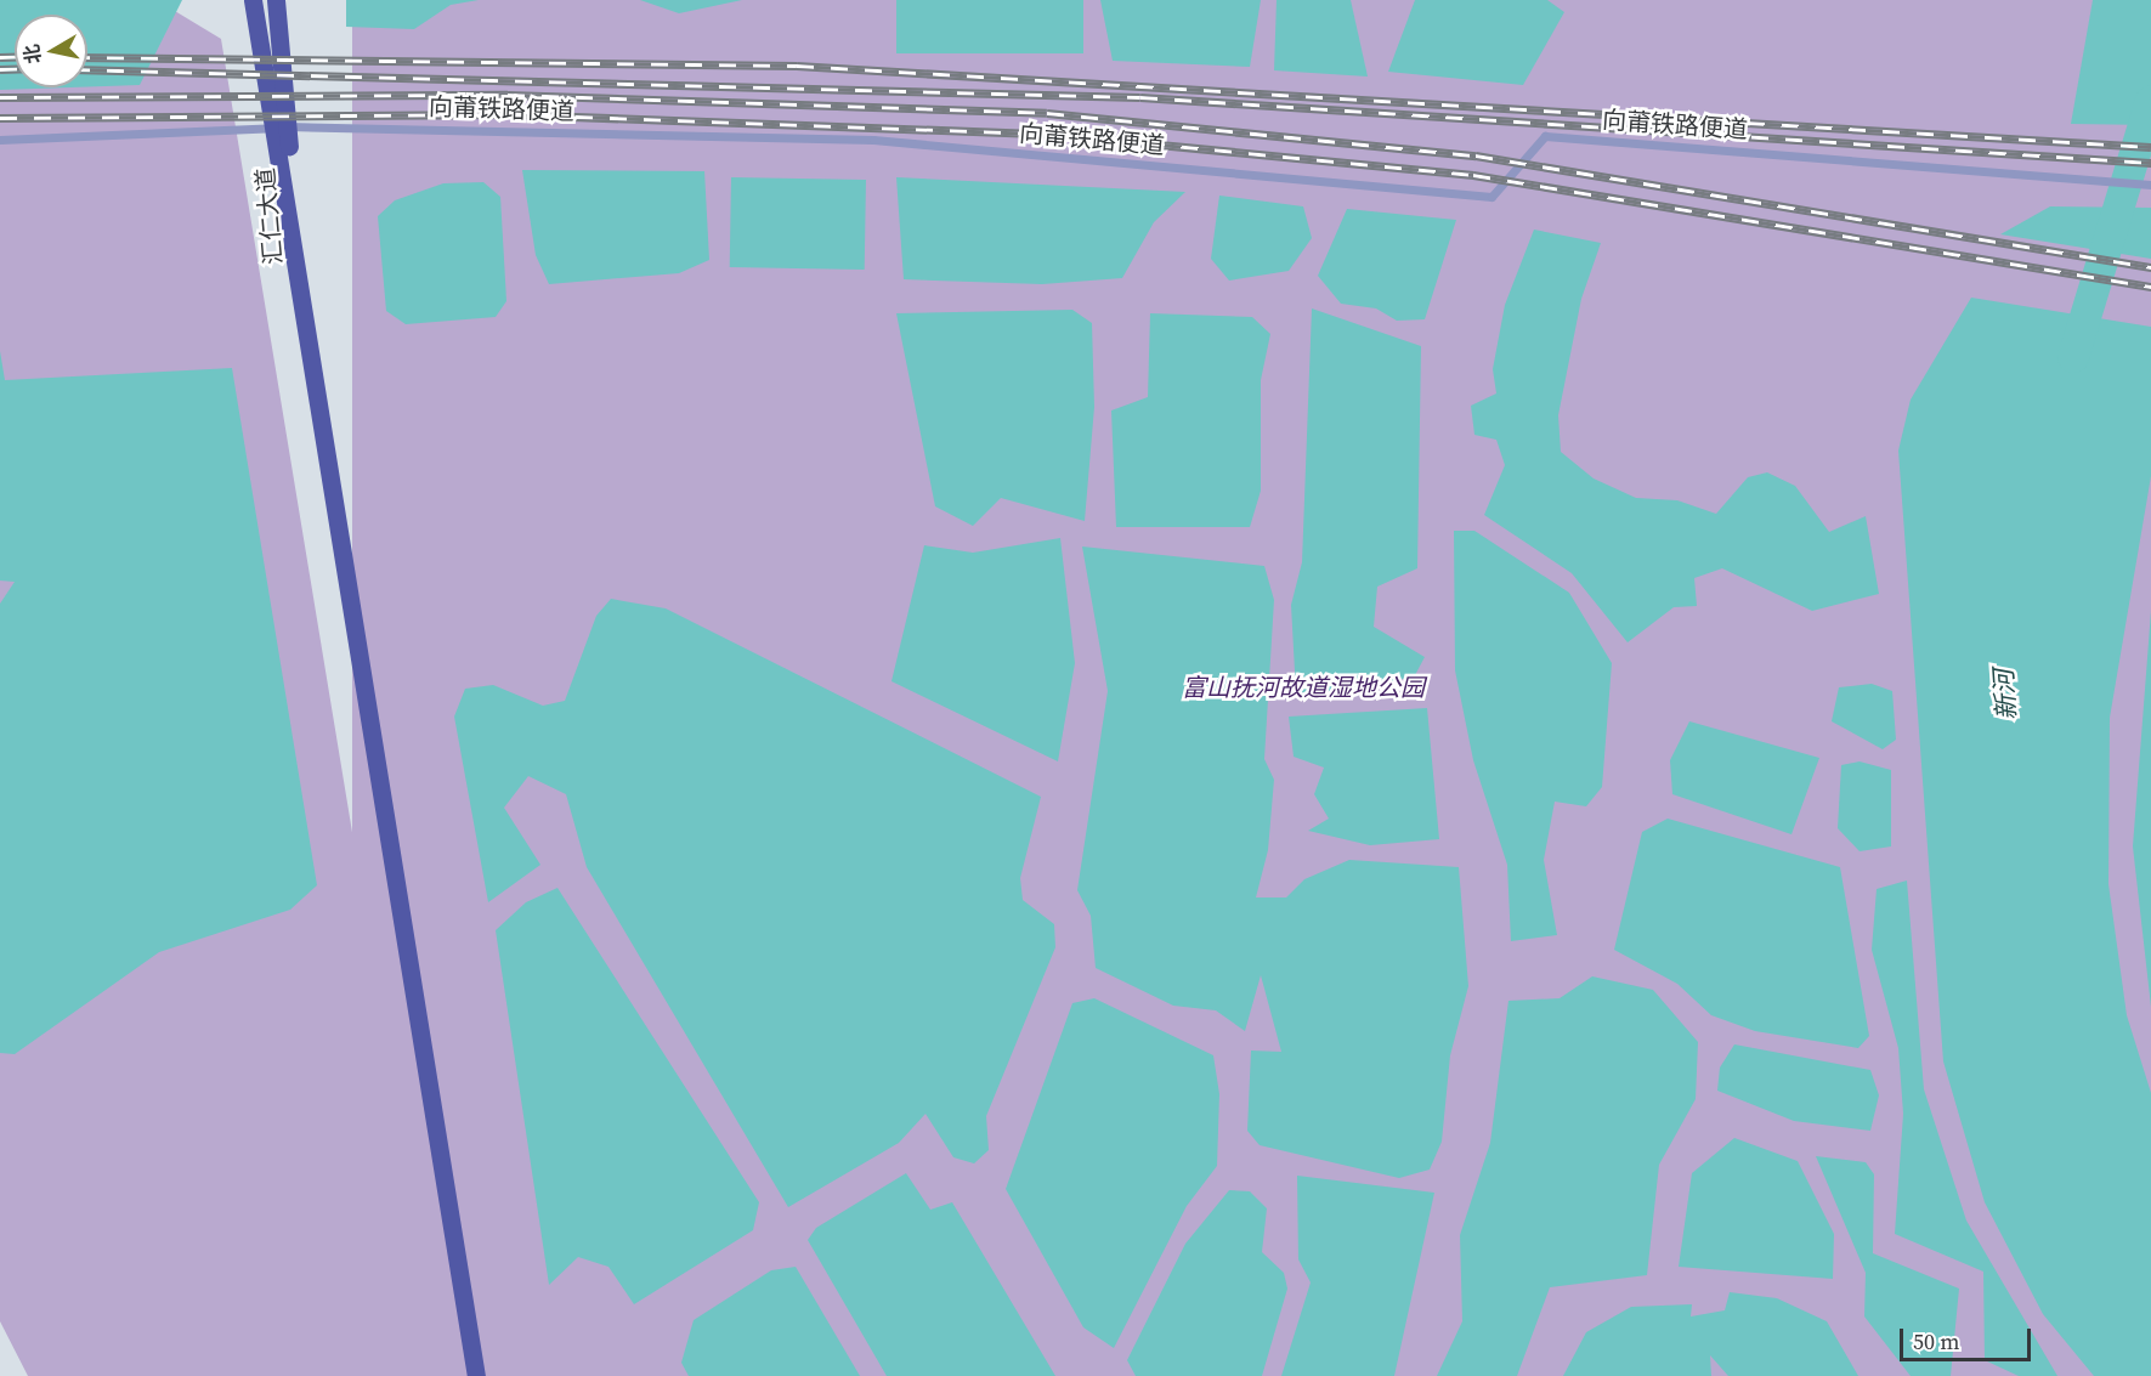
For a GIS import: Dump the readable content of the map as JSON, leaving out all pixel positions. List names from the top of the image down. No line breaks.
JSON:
{"streets":{"main road":["汇仁大道"],"lane":["向莆铁路便道"]},"crossings":[["向莆铁路便道","汇仁大道"]],"water":["新河"],"parks":["富山抚河故道湿地公园"],"scale_bar":"50 m","north":"left"}
